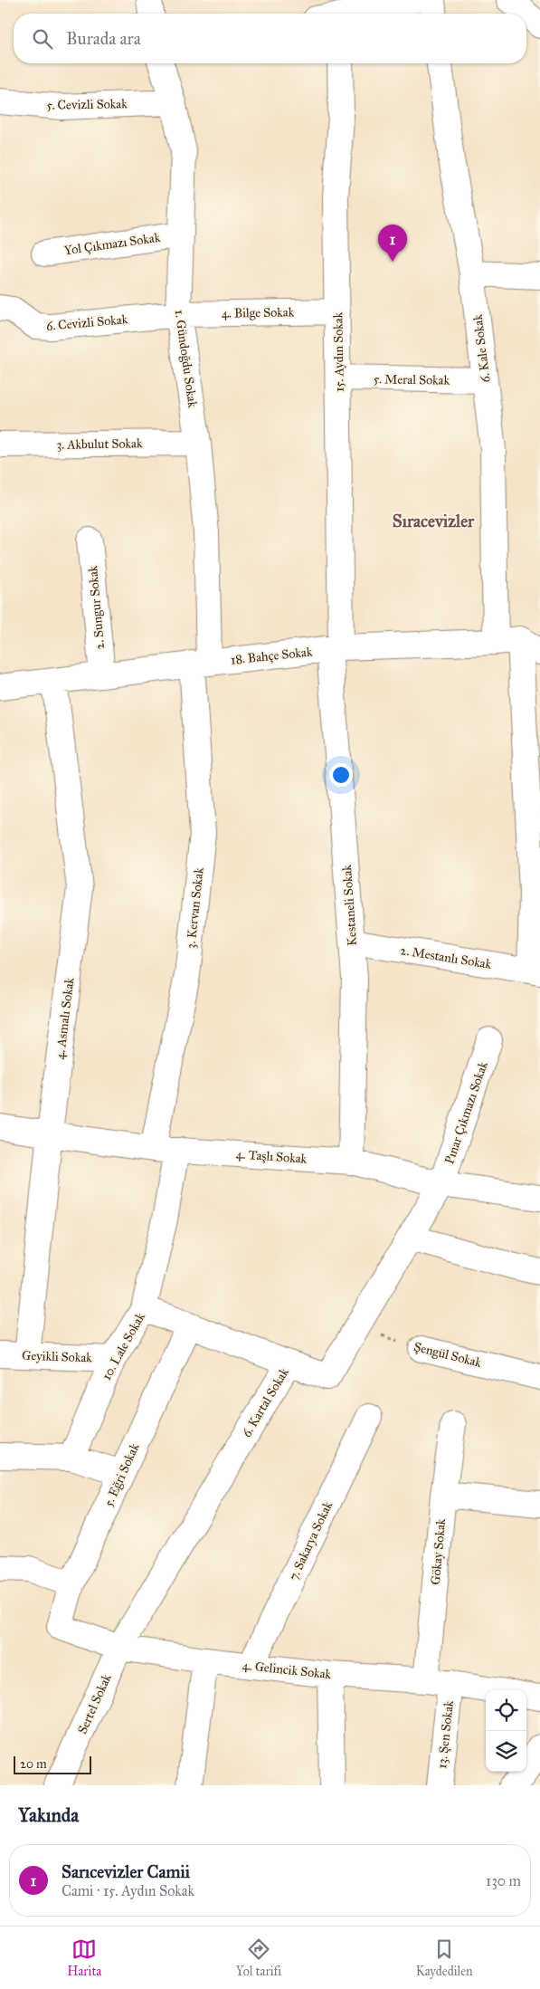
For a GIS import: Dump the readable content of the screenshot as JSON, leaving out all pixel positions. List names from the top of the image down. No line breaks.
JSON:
{"streets":{"street":["5. Cevizli Sokak","Yol Çıkmazı Sokak","4. Bilge Sokak","6. Cevizli Sokak","6. Kale Sokak","15. Aydın Sokak","1. Gündoğdu Sokak","5. Meral Sokak","3. Akbulut Sokak","2. Sungur Sokak","18. Bahçe Sokak","Kestaneli Sokak","3. Kervan Sokak","2. Mestanlı Sokak","4. Asmalı Sokak","Pınar Çıkmazı Sokak","4. Taşlı Sokak","10. Lale Sokak","Şengül Sokak","Geyikli Sokak","6. Kartal Sokak","5. Eğri Sokak","7. Sakarya Sokak","Gökay Sokak","4. Gelincik Sokak","Sertel Sokak","13. Şen Sokak"]},"crossings":[["5. Cevizli Sokak","1. Gündoğdu Sokak"],["Yol Çıkmazı Sokak","1. Gündoğdu Sokak"],["4. Bilge Sokak","6. Cevizli Sokak"],["4. Bilge Sokak","15. Aydın Sokak"],["4. Bilge Sokak","1. Gündoğdu Sokak"],["6. Cevizli Sokak","1. Gündoğdu Sokak"],["6. Kale Sokak","5. Meral Sokak"],["6. Kale Sokak","18. Bahçe Sokak"],["15. Aydın Sokak","5. Meral Sokak"],["15. Aydın Sokak","18. Bahçe Sokak"],["15. Aydın Sokak","Kestaneli Sokak"],["1. Gündoğdu Sokak","3. Akbulut Sokak"],["1. Gündoğdu Sokak","18. Bahçe Sokak"],["1. Gündoğdu Sokak","3. Kervan Sokak"],["2. Sungur Sokak","18. Bahçe Sokak"],["18. Bahçe Sokak","Kestaneli Sokak"],["18. Bahçe Sokak","3. Kervan Sokak"],["18. Bahçe Sokak","4. Asmalı Sokak"],["Kestaneli Sokak","2. Mestanlı Sokak"],["Kestaneli Sokak","4. Taşlı Sokak"],["3. Kervan Sokak","4. Taşlı Sokak"],["4. Asmalı Sokak","4. Taşlı Sokak"],["4. Asmalı Sokak","Geyikli Sokak"],["Pınar Çıkmazı Sokak","4. Taşlı Sokak"],["Pınar Çıkmazı Sokak","6. Kartal Sokak"],["4. Taşlı Sokak","10. Lale Sokak"],["4. Taşlı Sokak","6. Kartal Sokak"],["10. Lale Sokak","Geyikli Sokak"],["Şengül Sokak","6. Kartal Sokak"],["6. Kartal Sokak","4. Gelincik Sokak"],["6. Kartal Sokak","Sertel Sokak"],["5. Eğri Sokak","4. Gelincik Sokak"],["7. Sakarya Sokak","4. Gelincik Sokak"],["Gökay Sokak","4. Gelincik Sokak"],["4. Gelincik Sokak","Sertel Sokak"],["4. Gelincik Sokak","13. Şen Sokak"]],"districts":["Sıracevizler"],"scale_bar":"20 m","page":{"search":"Burada ara","pins":"1","scale":"20 m","heading":"Yakında","list":[{"mark":"1","name":"Sarıcevizler Camii","note":"Cami · 15. Aydın Sokak","value":"130 m"}],"nav":["Harita","Yol tarifi","Kaydedilen"]}}
